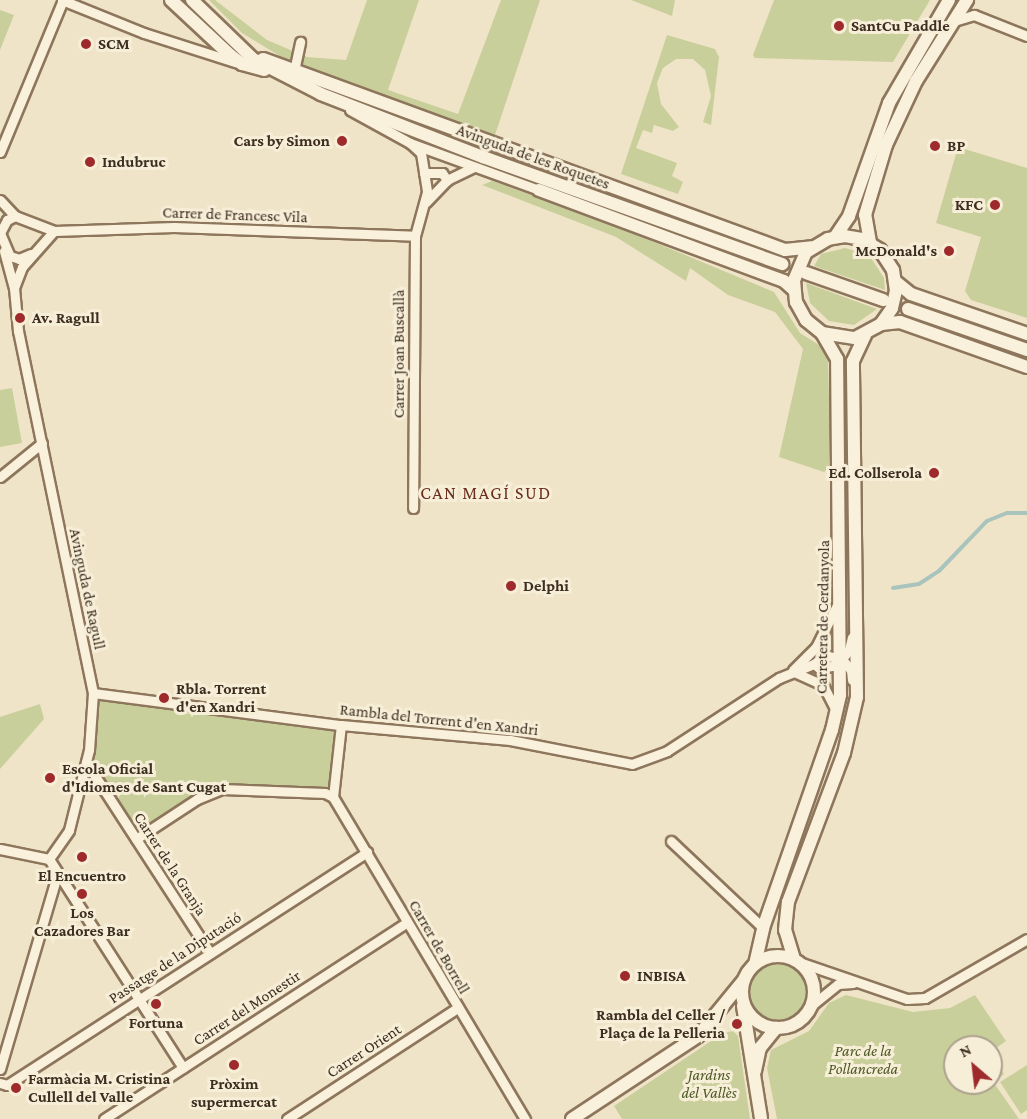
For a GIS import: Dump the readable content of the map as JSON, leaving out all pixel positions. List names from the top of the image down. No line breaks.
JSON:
{"streets":{"main road":["Avinguda de les Roquetes","Carretera de Cerdanyola"],"street":["Carrer de Francesc Vila","Carrer Joan Buscallà","Avinguda de Ragull","Rambla del Torrent d'en Xandri","Carrer de la Granja","Carrer de Borrell","Passatge de la Diputació","Carrer del Monestir","Carrer Orient"]},"crossings":[["Carrer de Francesc Vila","Carrer Joan Buscallà"],["Avinguda de Ragull","Rambla del Torrent d'en Xandri"],["Avinguda de Ragull","Carrer de la Granja"],["Carretera de Cerdanyola","Rambla del Torrent d'en Xandri"],["Carrer de la Granja","Passatge de la Diputació"],["Carrer de Borrell","Passatge de la Diputació"],["Carrer de Borrell","Carrer del Monestir"],["Carrer de Borrell","Carrer Orient"]],"districts":["CAN MAGÍ SUD"],"parks":["Parc de la Pollancreda","Jardins del Vallès"],"places":["SantCu Paddle","SCM","Cars by Simon","BP","Indubruc","KFC","McDonald's","Av. Ragull","Ed. Collserola","Delphi","Rbla. Torrent d'en Xandri","Escola Oficial d'Idiomes de Sant Cugat","El Encuentro","Los Cazadores Bar","INBISA","Fortuna","Rambla del Celler / Plaça de la Pelleria","Pròxim supermercat","Farmàcia M. Cristina Cullell del Valle"],"north":"top left"}
